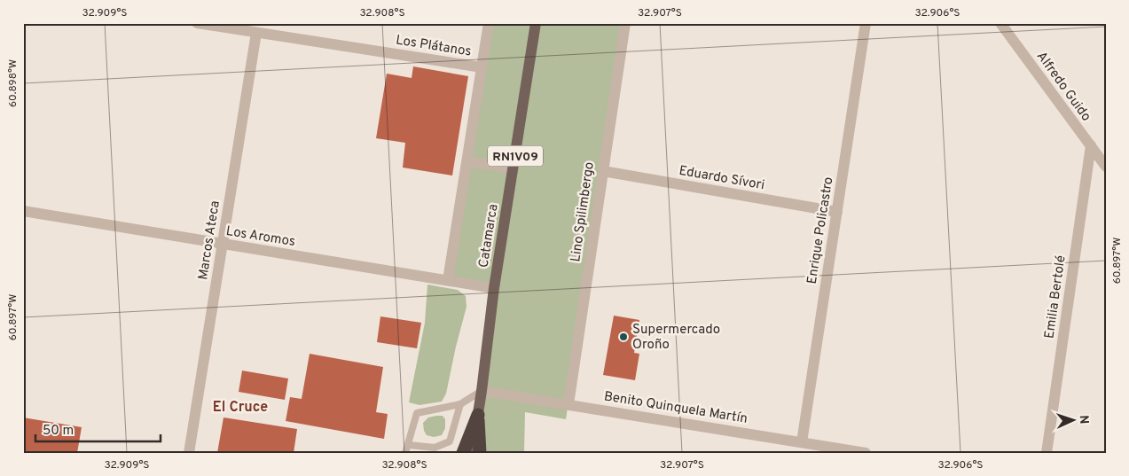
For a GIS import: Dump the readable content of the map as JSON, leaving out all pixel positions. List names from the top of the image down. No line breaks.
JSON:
{"streets":{"main road":["RN1V09","Catamarca"],"street":["Los Plátanos","Alfredo Guido","Eduardo Sívori","Lino Spilimbergo","Enrique Policastro","Los Aromos","Marcos Ateca","Emilia Bertolé","Benito Quinquela Martín"]},"crossings":[["Los Plátanos","Marcos Ateca"],["Alfredo Guido","Emilia Bertolé"],["Eduardo Sívori","Lino Spilimbergo"],["Eduardo Sívori","Enrique Policastro"],["Lino Spilimbergo","Benito Quinquela Martín"],["Enrique Policastro","Benito Quinquela Martín"],["Los Aromos","Catamarca"],["Los Aromos","Marcos Ateca"],["Catamarca","Benito Quinquela Martín"]],"districts":["El Cruce"],"places":["Supermercado Oroño"],"scale_bar":"50 m","north":"right","coordinates":["32.909°S","32.908°S","32.907°S","32.906°S","60.898°W","60.897°W"]}
